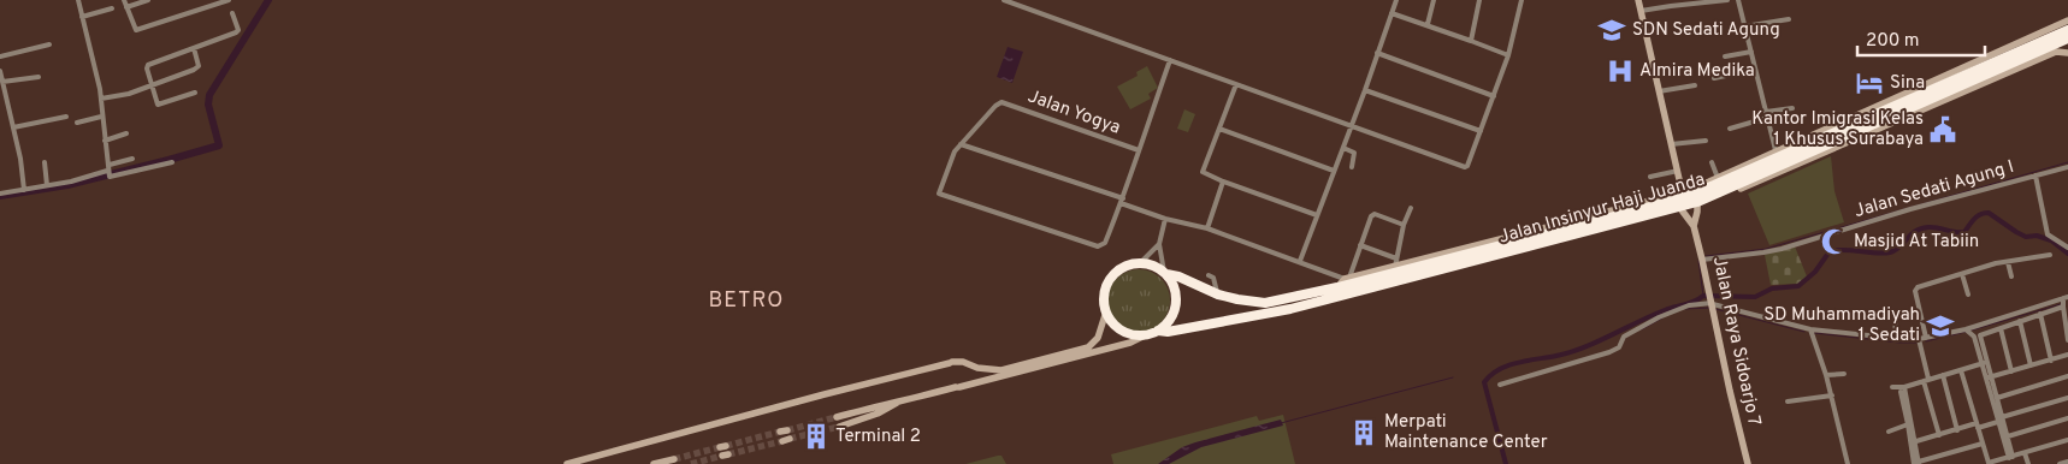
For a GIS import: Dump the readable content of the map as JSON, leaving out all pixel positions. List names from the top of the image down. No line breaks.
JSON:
{"streets":{"highway":["Jalan Insinyur Haji Juanda"],"street":["Jalan Yogya","Jalan Sedati Agung I","Jalan Raya Sidoarjo 7"]},"crossings":[["Jalan Sedati Agung I","Jalan Raya Sidoarjo 7"],["Jalan Insinyur Haji Juanda","Jalan Raya Sidoarjo 7"]],"districts":["BETRO"],"places":{"school or university":["SDN Sedati Agung","SD Muhammadiyah 1 Sedati"],"hospital":["Almira Medika"],"hotel":["Sina"],"public building":["Kantor Imigrasi Kelas 1 Khusus Surabaya"],"mosque":["Masjid At Tabiin"],"building":["Merpati Maintenance Center","Terminal 2"]},"scale_bar":"200 m"}
